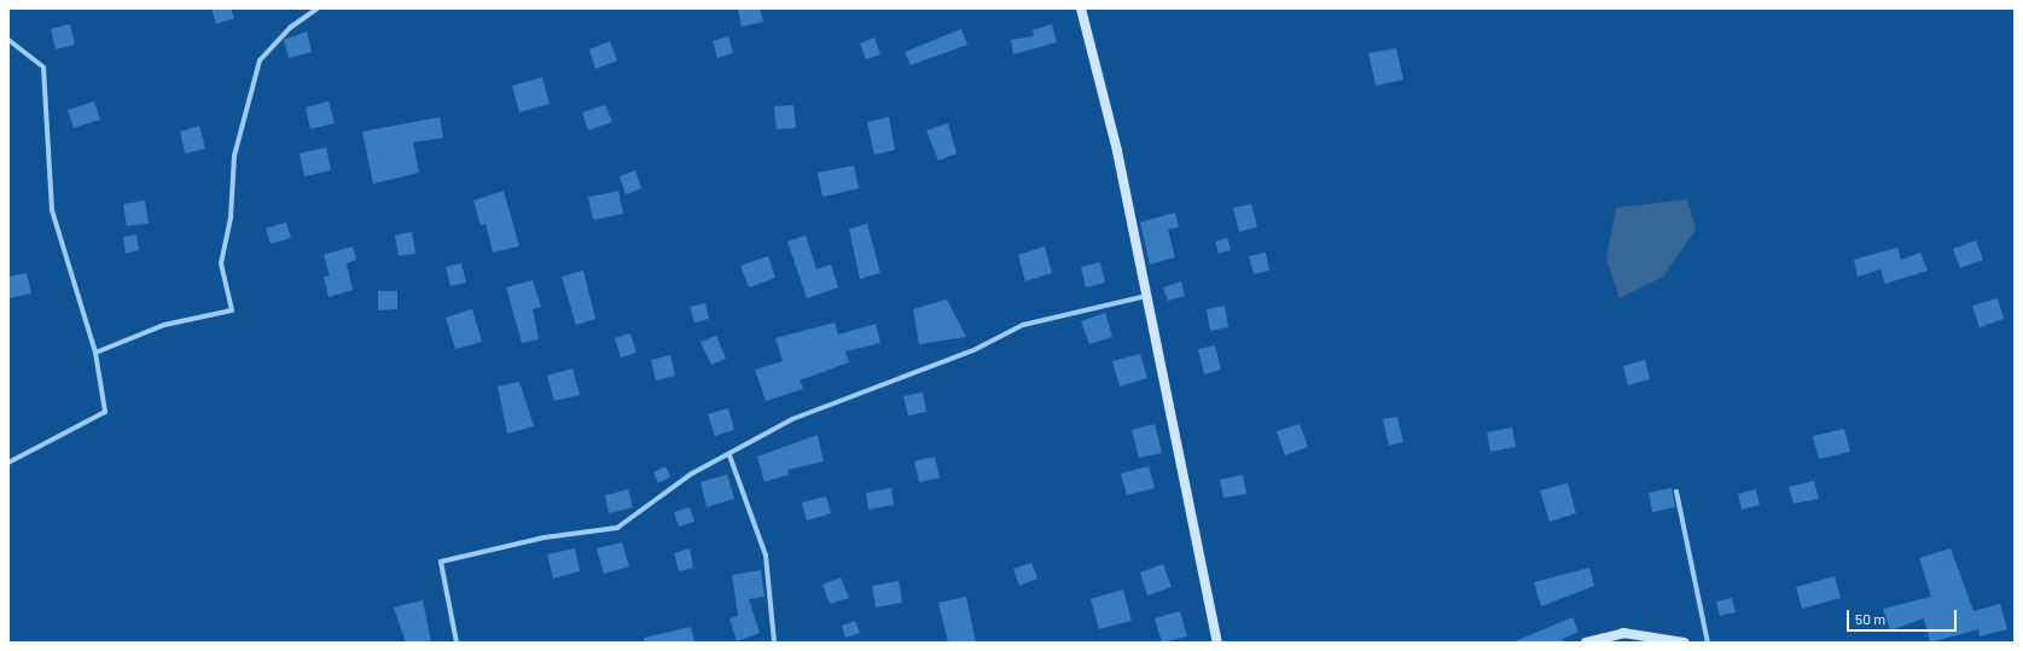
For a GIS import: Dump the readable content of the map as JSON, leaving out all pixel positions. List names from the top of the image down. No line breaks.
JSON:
{"scale_bar":"50 m"}
